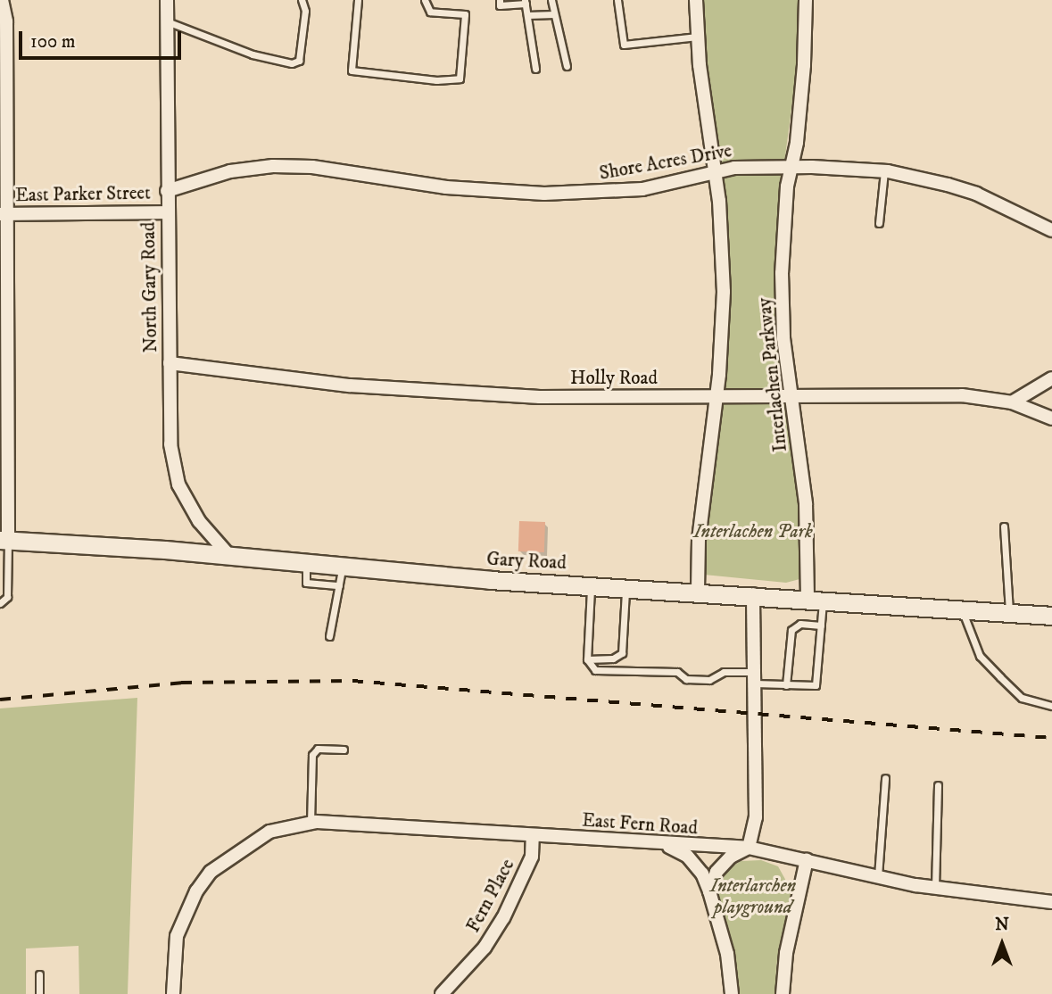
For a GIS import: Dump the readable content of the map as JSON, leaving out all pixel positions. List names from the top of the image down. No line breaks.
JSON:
{"streets":{"main road":["Gary Road"],"street":["Shore Acres Drive","East Parker Street","North Gary Road","Interlachen Parkway","Holly Road","East Fern Road","Fern Place"]},"crossings":[["Shore Acres Drive","North Gary Road"],["Shore Acres Drive","Interlachen Parkway"],["East Parker Street","North Gary Road"],["North Gary Road","Holly Road"],["North Gary Road","Gary Road"],["Interlachen Parkway","Holly Road"],["Interlachen Parkway","Gary Road"],["East Fern Road","Fern Place"]],"parks":["Interlachen Park","Interlarchen playground"],"scale_bar":"100 m","north":"top"}
